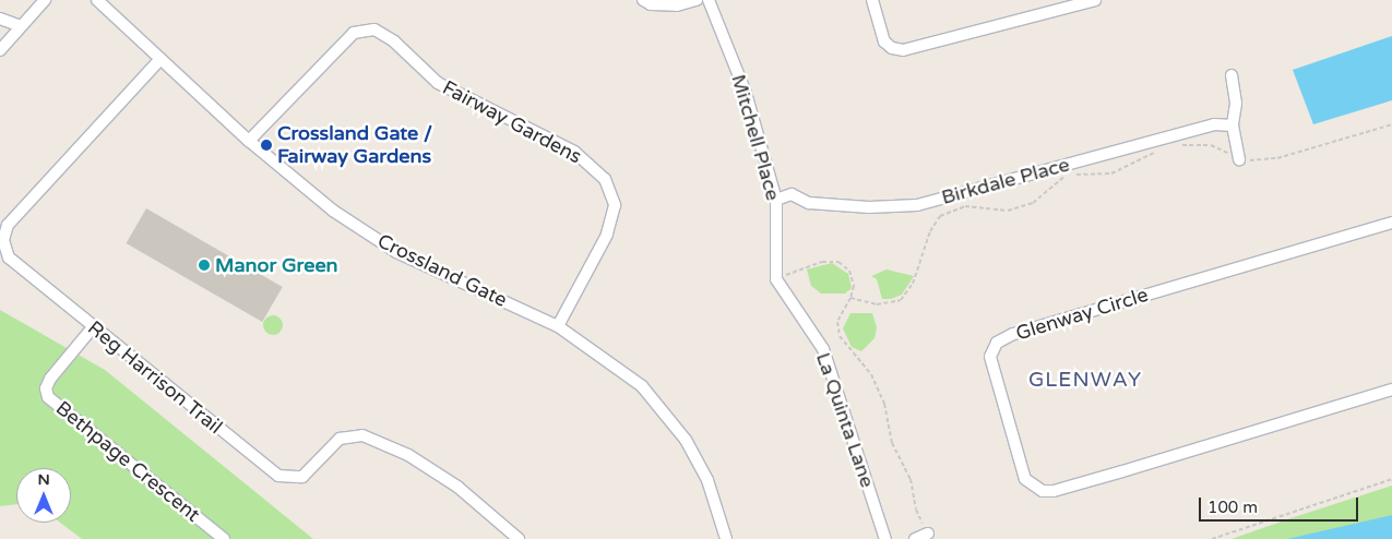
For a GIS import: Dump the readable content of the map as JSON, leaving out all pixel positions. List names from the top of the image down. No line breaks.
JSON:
{"streets":{"street":["Fairway Gardens","Mitchell Place","Birkdale Place","Crossland Gate","Glenway Circle","Reg Harrison Trail","La Quinta Lane","Bethpage Crescent"]},"crossings":[["Fairway Gardens","Crossland Gate"],["Mitchell Place","Birkdale Place"],["Mitchell Place","La Quinta Lane"],["Crossland Gate","Reg Harrison Trail"],["Reg Harrison Trail","Bethpage Crescent"]],"districts":["GLENWAY"],"places":["Crossland Gate / Fairway Gardens","Manor Green"],"scale_bar":"100 m","north":"top"}
